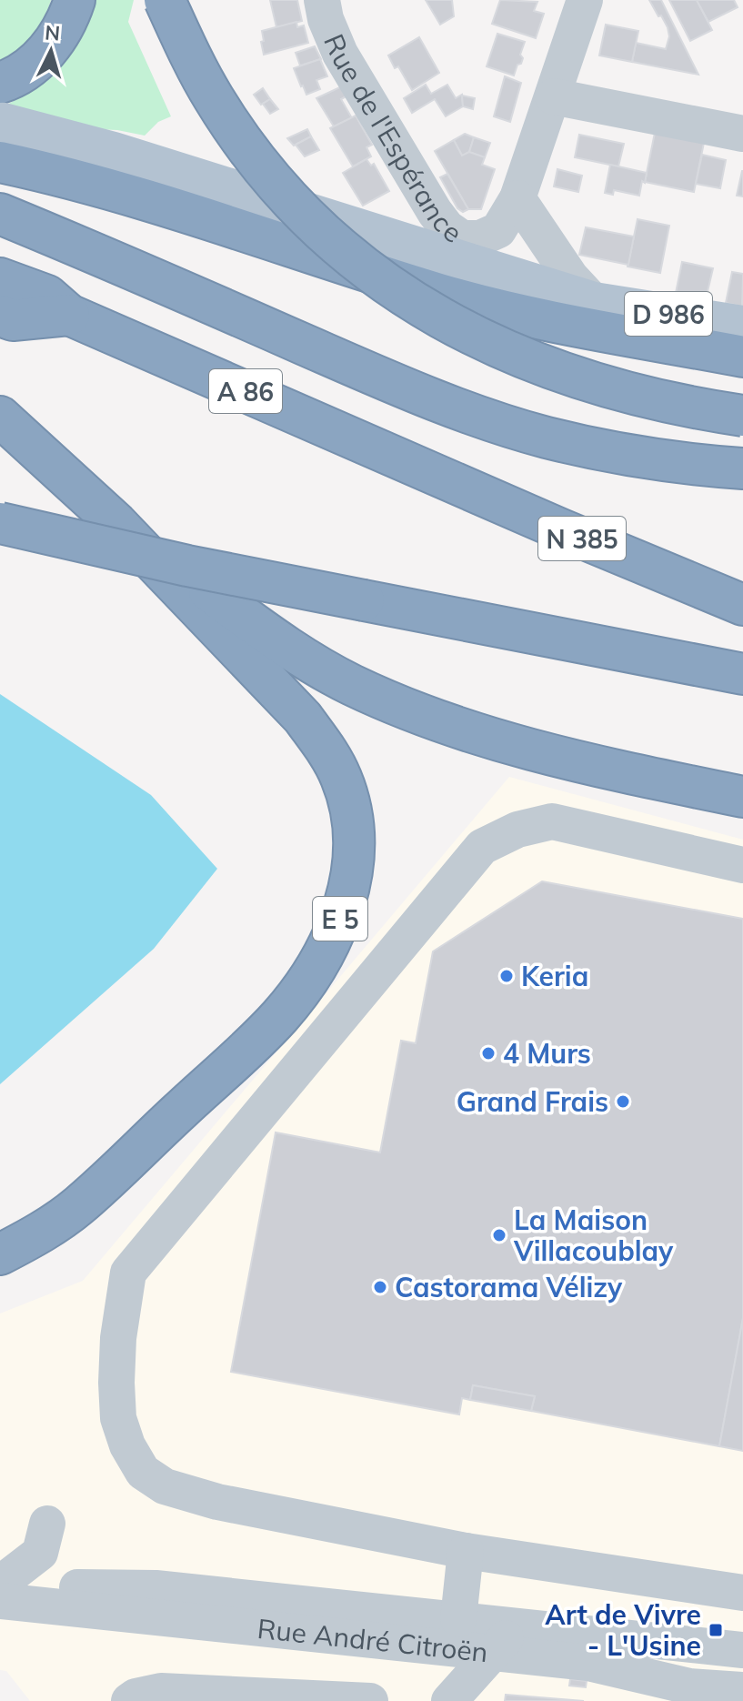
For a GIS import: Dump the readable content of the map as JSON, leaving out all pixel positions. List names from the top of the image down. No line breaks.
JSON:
{"streets":{"highway":["A 86","N 385","E 5"],"main road":["D 986"],"street":["Rue de l'Espérance","Rue André Citroën"]},"crossings":[["A 86","N 385"]],"places":{"other":["Keria","4 Murs","Grand Frais","La Maison Villacoublay","Castorama Vélizy"],"transit":["Art de Vivre - L'Usine"]},"north":"top"}
